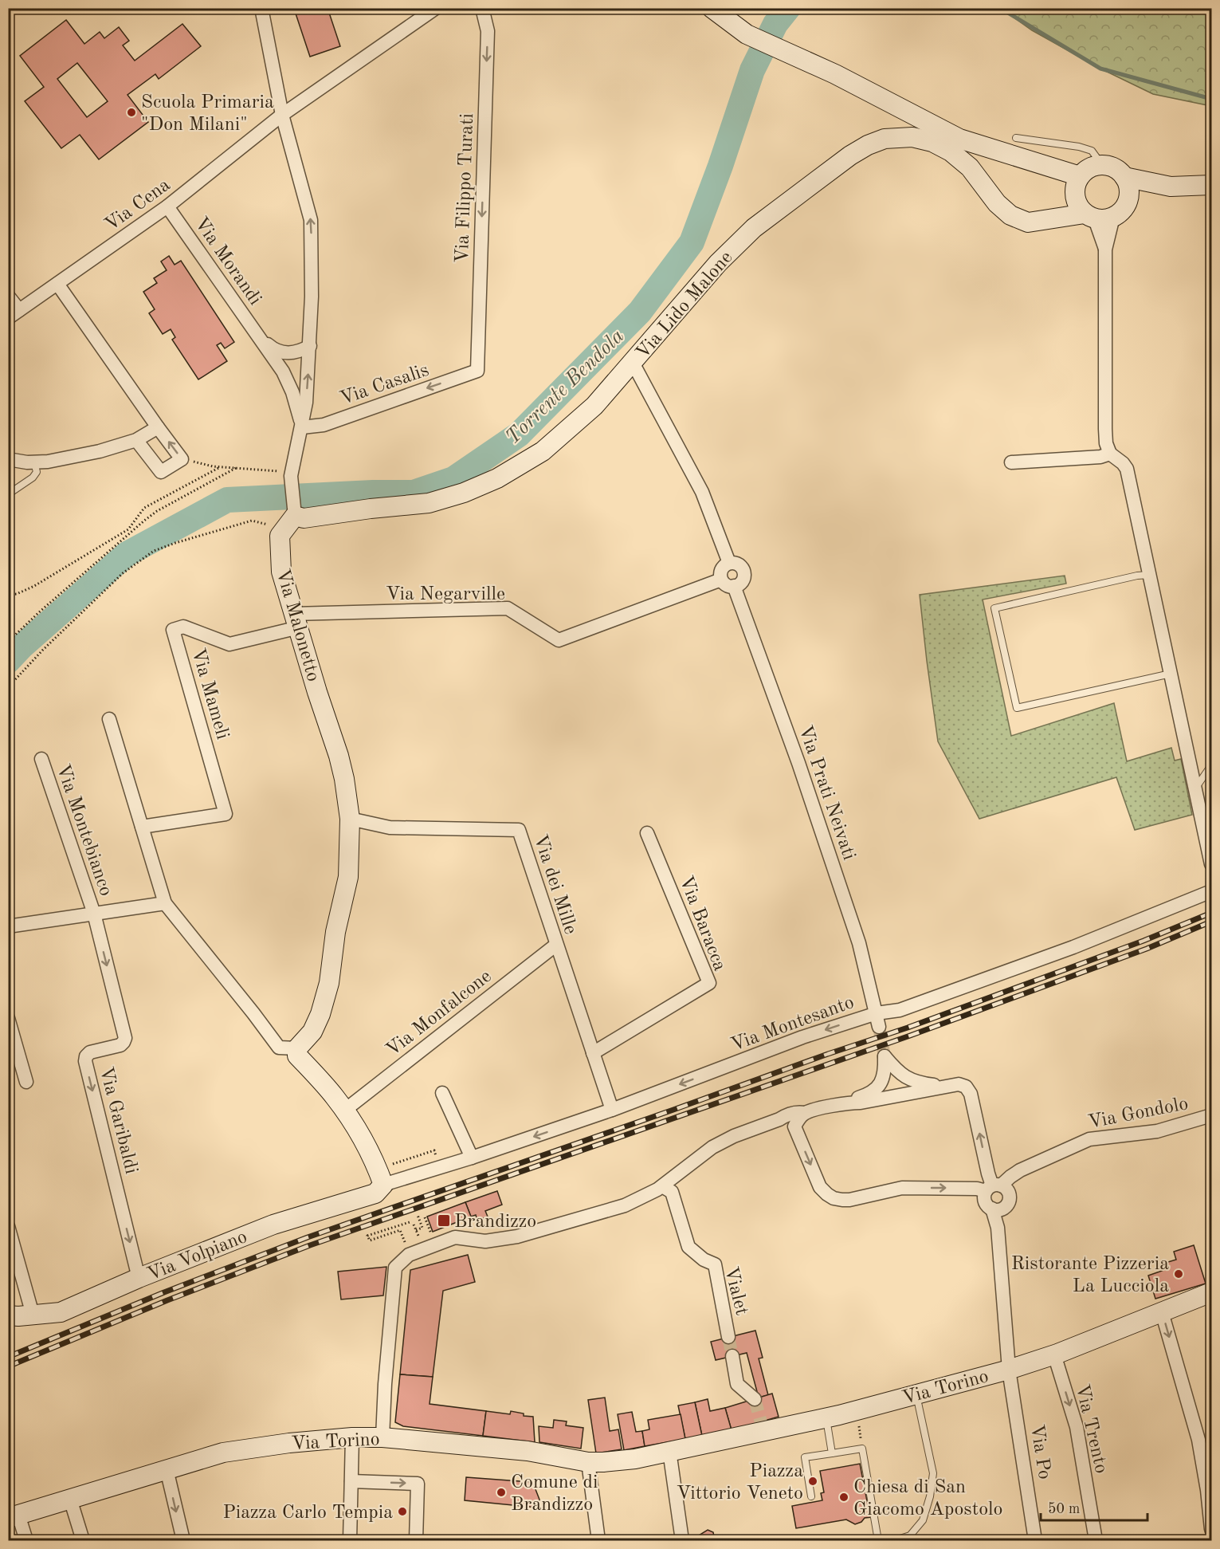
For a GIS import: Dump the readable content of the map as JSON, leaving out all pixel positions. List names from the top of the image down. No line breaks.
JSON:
{"streets":{"street":["Via Filippo Turati","Via Cena","Via Morandi","Via Lido Malone","Via Casalis","Via Negarville","Via Malonetto","Via Mameli","Via Prati Neivati","Via Montebianco","Via dei Mille","Via Baracca","Via Monfalcone","Via Montesanto","Via Gondolo","Via Garibaldi","Via Volpiano","Vialet","Via Torino","Via Trento","Via Po"]},"crossings":[["Via Filippo Turati","Via Casalis"],["Via Cena","Via Morandi"],["Via Cena","Via Malonetto"],["Via Morandi","Via Casalis"],["Via Morandi","Via Malonetto"],["Via Lido Malone","Via Malonetto"],["Via Casalis","Via Malonetto"],["Via Negarville","Via Malonetto"],["Via Negarville","Via Mameli"],["Via Negarville","Via Prati Neivati"],["Via Malonetto","Via Mameli"],["Via Malonetto","Via dei Mille"],["Via Prati Neivati","Via Montesanto"],["Via Montebianco","Via Garibaldi"],["Via dei Mille","Via Baracca"],["Via dei Mille","Via Monfalcone"],["Via dei Mille","Via Montesanto"],["Via Montesanto","Via Volpiano"],["Via Gondolo","Via Torino"],["Via Gondolo","Via Po"],["Via Garibaldi","Via Volpiano"],["Via Torino","Via Trento"],["Via Torino","Via Po"]],"one_way":["Via Filippo Turati","Via Casalis"],"water":["Torrente Bendola"],"places":{"other":["Scuola Primaria \"Don Milani\"","Ristorante Pizzeria La Lucciola","Piazza Vittorio Veneto","Comune di Brandizzo","Chiesa di San Giacomo Apostolo","Piazza Carlo Tempia"],"transit":["Brandizzo"]},"scale_bar":"50 m"}
